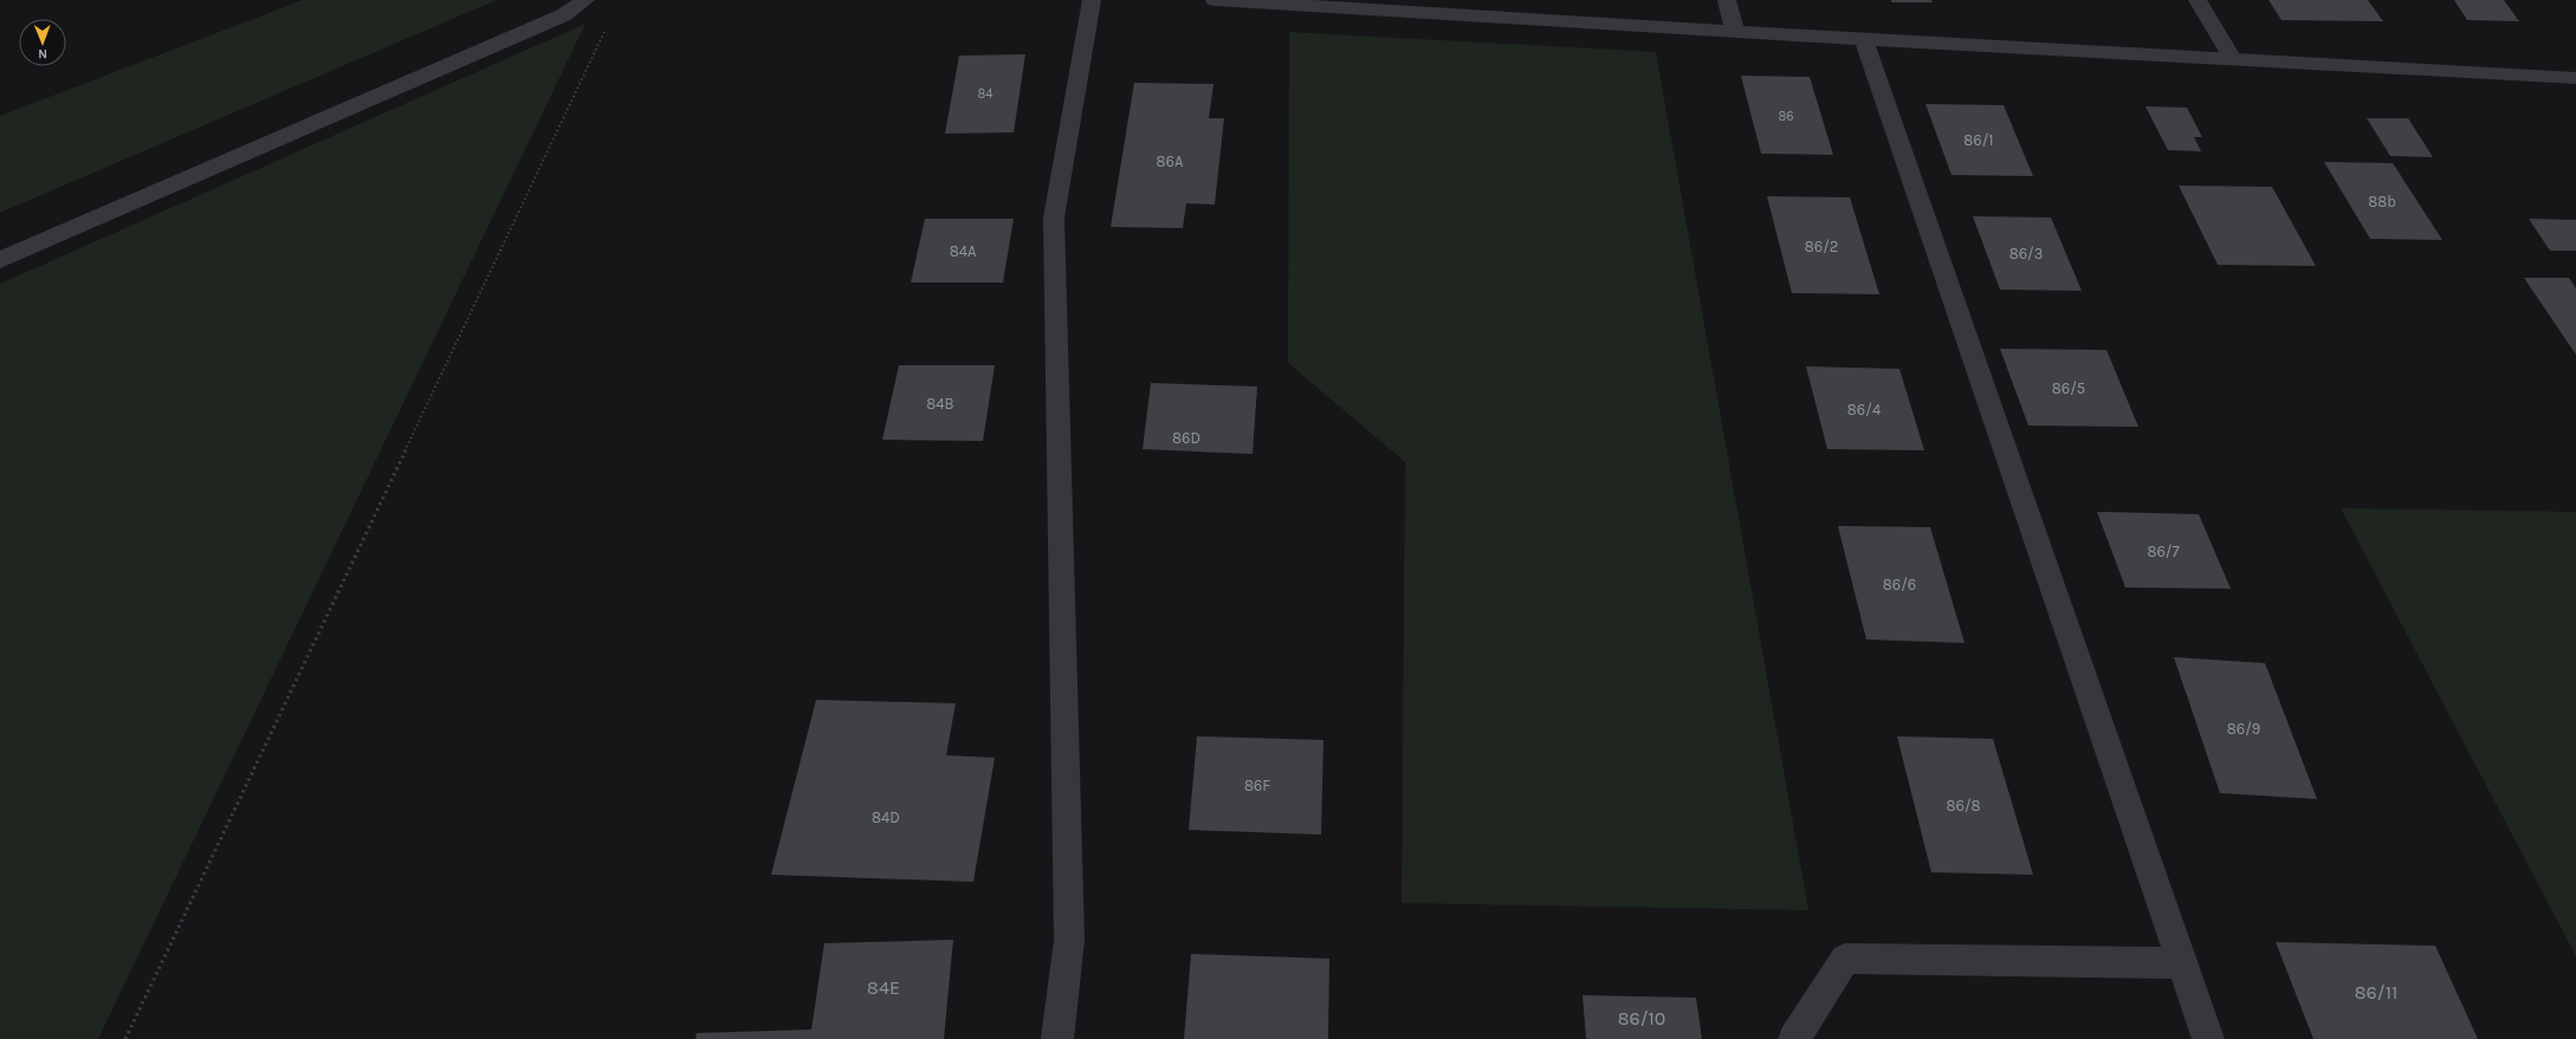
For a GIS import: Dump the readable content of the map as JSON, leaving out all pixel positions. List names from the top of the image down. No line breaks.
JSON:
{"house_numbers":["84","86","86/1","86A","88b","86/2","84A","86/3","86/5","84B","86/4","86D","86/7","86/6","86/9","86F","86/8","84D","84E","86/11","86/10"],"north":"bottom"}
